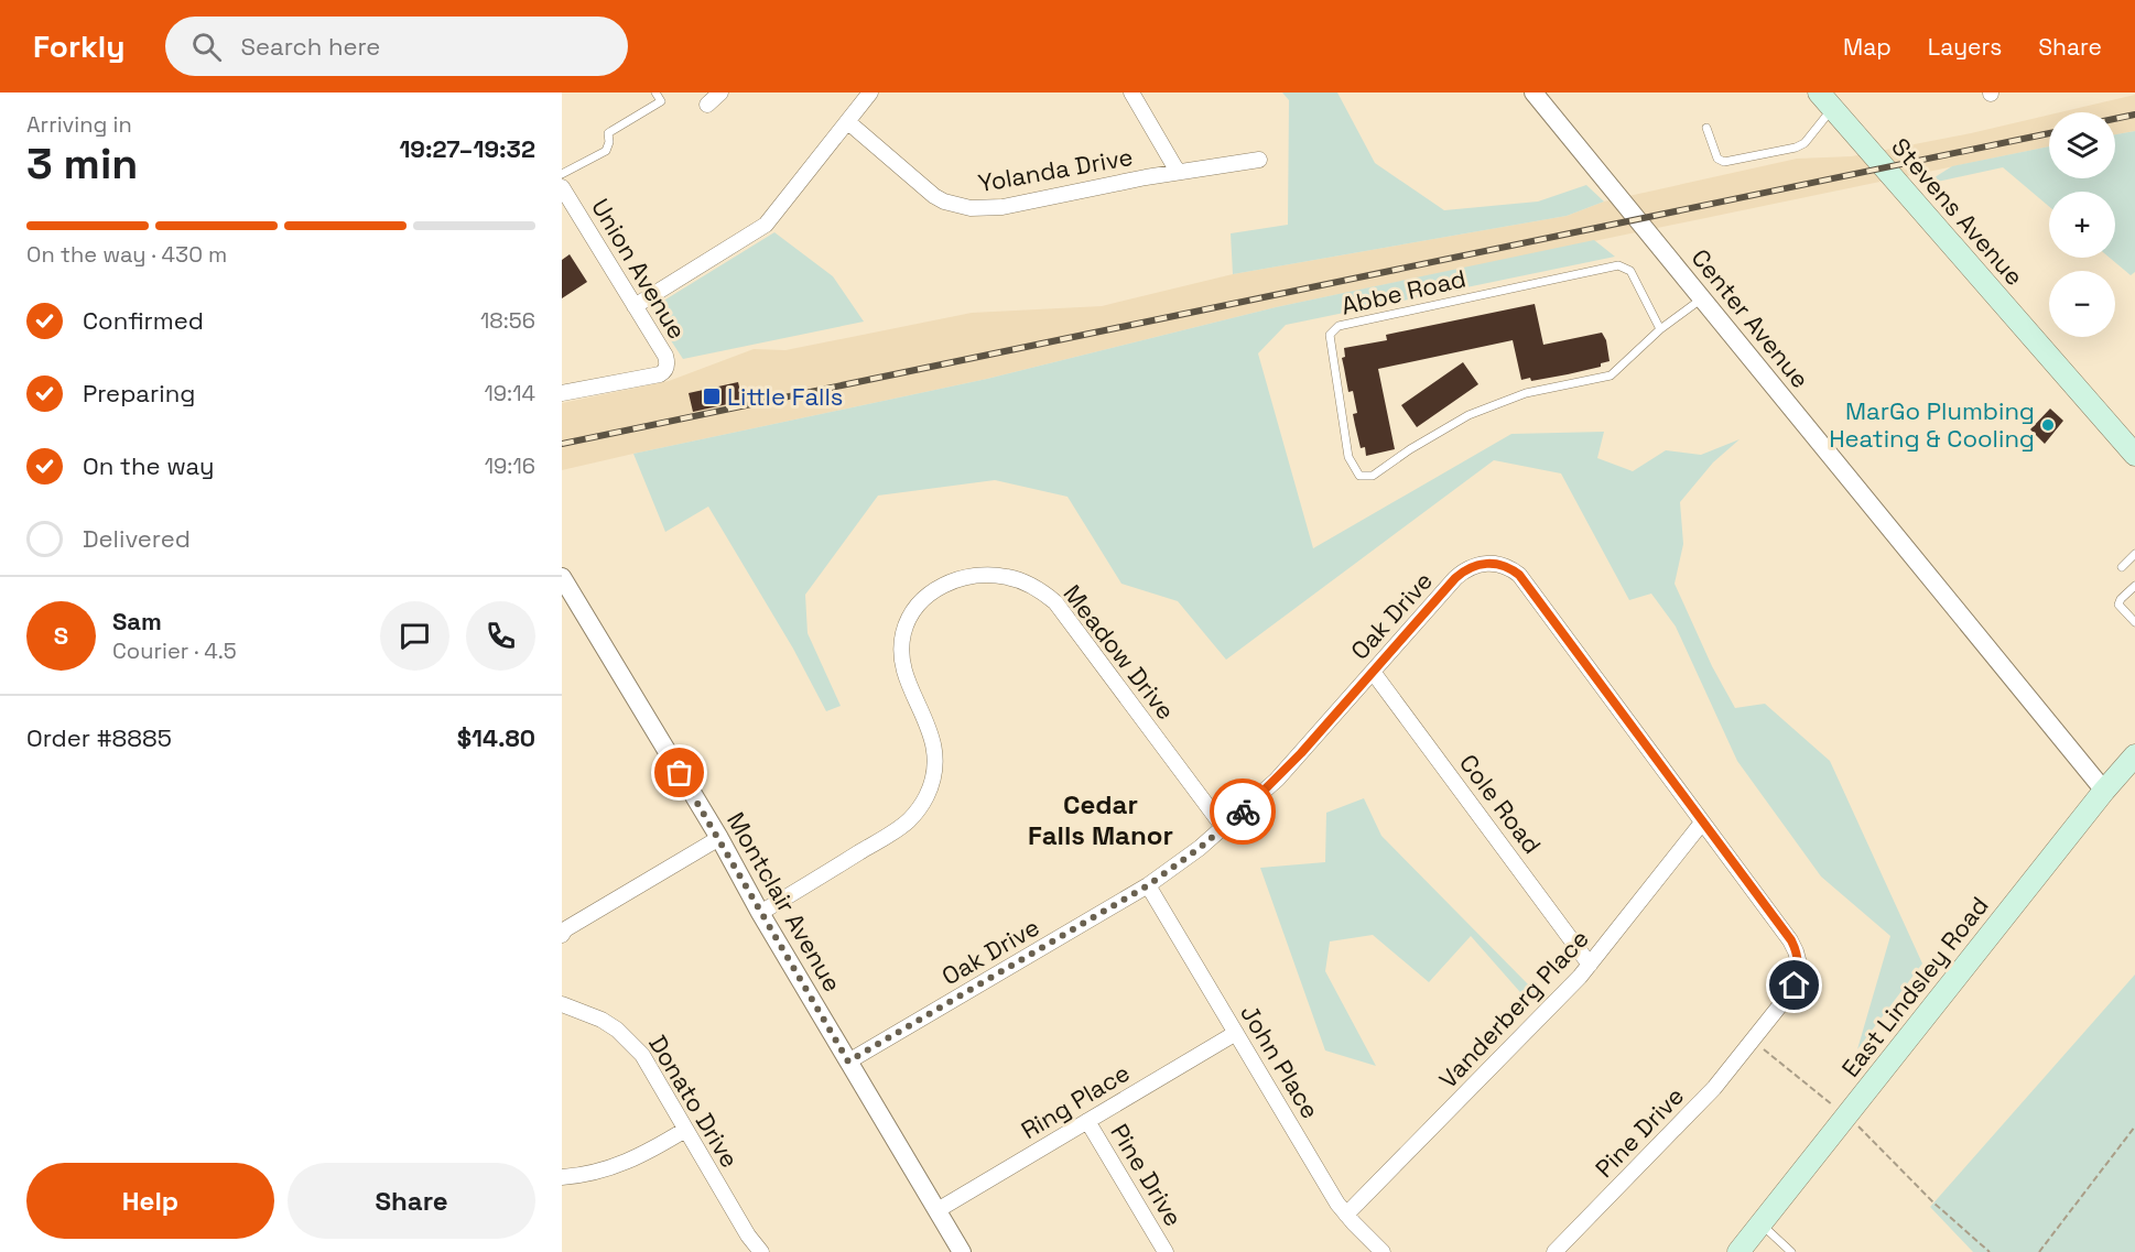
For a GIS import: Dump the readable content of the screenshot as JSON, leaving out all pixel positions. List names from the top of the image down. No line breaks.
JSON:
{"streets":{"main road":["Stevens Avenue","East Lindsley Road"],"street":["Yolanda Drive","Union Avenue","Center Avenue","Oak Drive","Meadow Drive","Cole Road","Montclair Avenue","Vanderberg Place","John Place","Donato Drive","Ring Place","Pine Drive"],"lane":["Abbe Road"]},"crossings":[["Abbe Road","Center Avenue"],["Center Avenue","East Lindsley Road"],["Oak Drive","Meadow Drive"],["Oak Drive","Cole Road"],["Oak Drive","Montclair Avenue"],["Oak Drive","Vanderberg Place"],["Oak Drive","John Place"],["Oak Drive","Pine Drive"],["Meadow Drive","Montclair Avenue"],["Cole Road","Vanderberg Place"],["Montclair Avenue","Ring Place"],["Vanderberg Place","John Place"],["John Place","Ring Place"],["Ring Place","Pine Drive"]],"districts":["Cedar Falls Manor"],"places":{"transit":["Little Falls"],"other":["MarGo Plumbing Heating & Cooling"]},"page":{"header":"Forkly","search":"Search here","nav":["Map","Layers","Share"],"heading":["3 min","Arriving in","19:27–19:32"],"panel":["Sam","Courier · 4.5","Order #8885","$14.80"],"map_buttons":["+","−"],"bar":"On the way · 430 m","list":[["Confirmed","18:56"],["Preparing","19:14"],["On the way","19:16"],"Delivered"],"round":"S","buttons":["Help","Share"]}}
